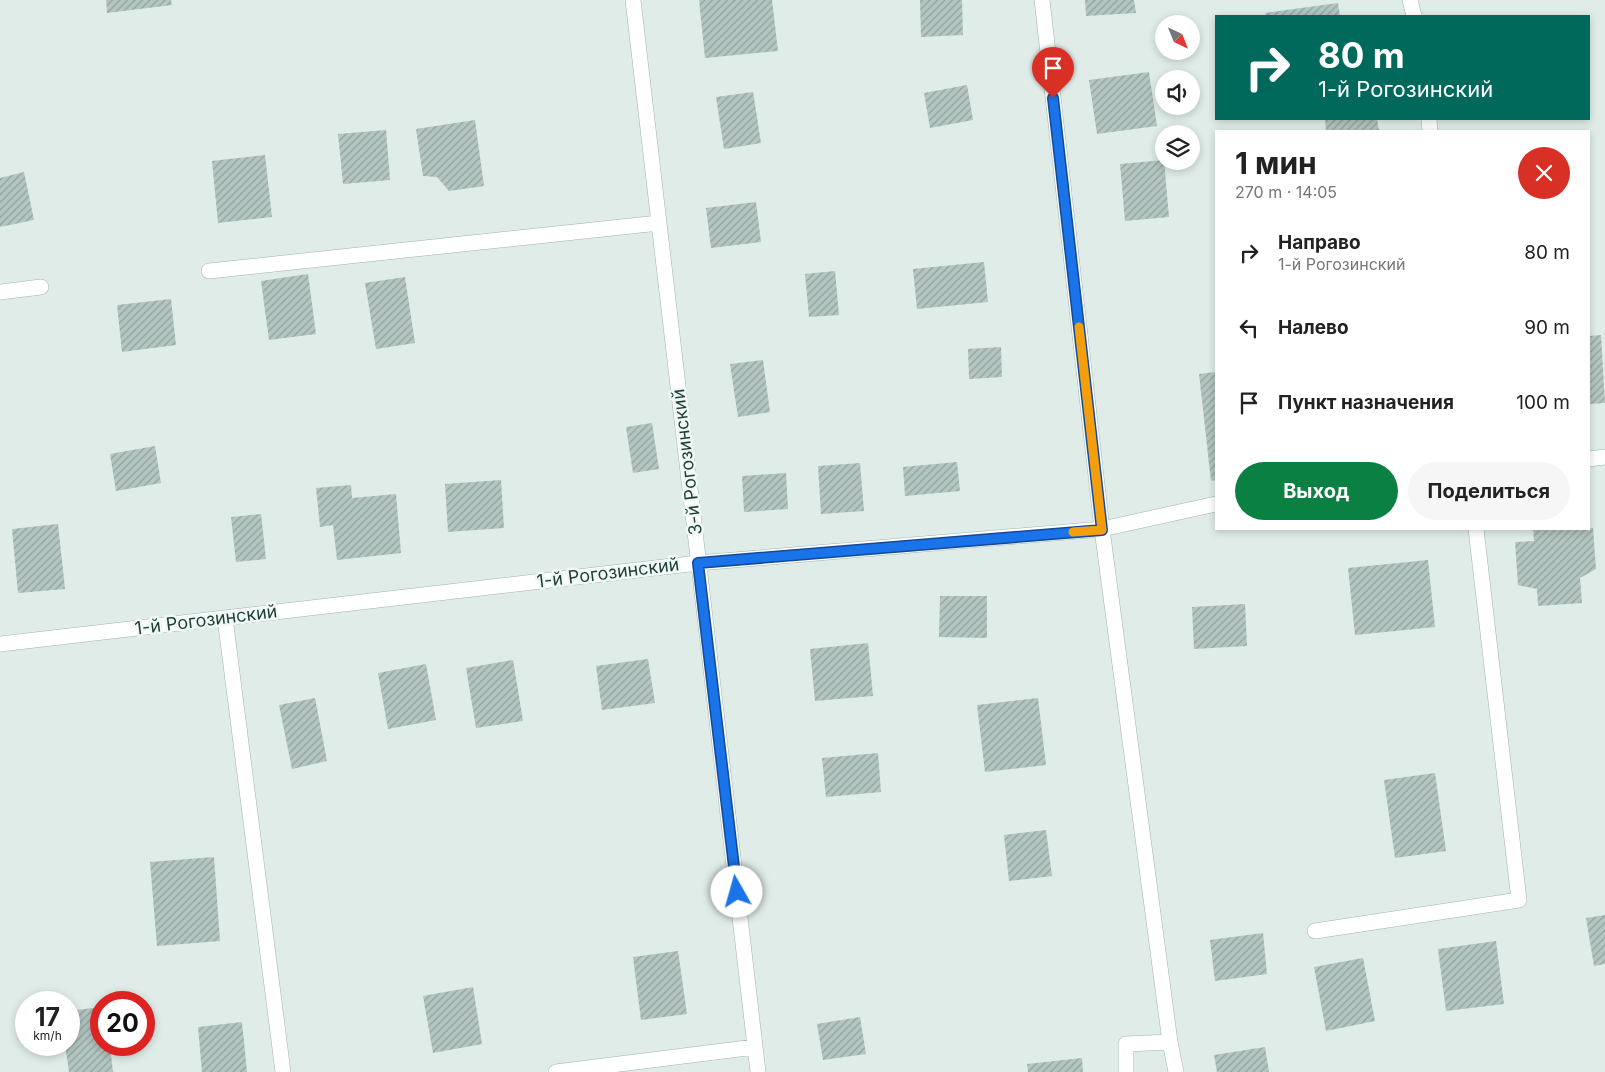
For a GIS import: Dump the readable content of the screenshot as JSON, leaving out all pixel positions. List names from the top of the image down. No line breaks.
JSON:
{"streets":{"street":["3-й Рогозинский","1-й Рогозинский"]},"crossings":[["3-й Рогозинский","1-й Рогозинский"]],"north":"bottom right","page":{"turn":["80 m","1-й Рогозинский"],"heading":["1 мин","270 m · 14:05"],"list":[{"name":"Направо","note":"1-й Рогозинский","value":"80 m"},{"name":"Налево","value":"90 m"},{"name":"Пункт назначения","value":"100 m"}],"buttons":["Выход","Поделиться"],"speed":"17 km/h","limit":"20"}}
